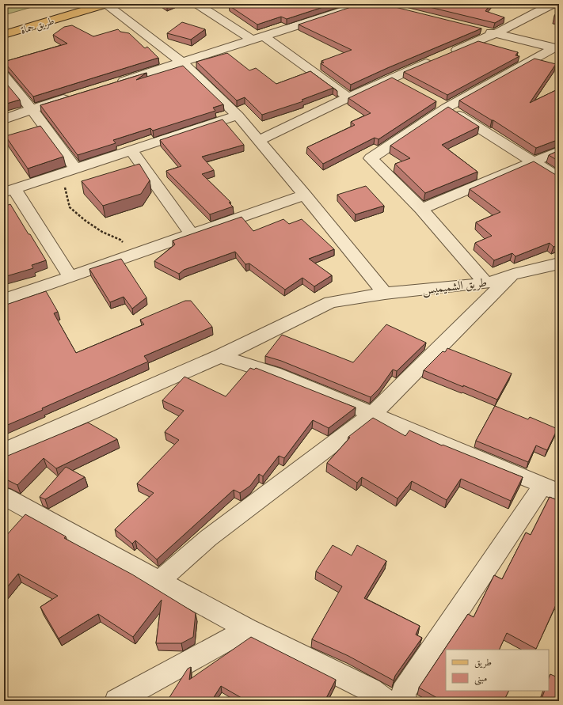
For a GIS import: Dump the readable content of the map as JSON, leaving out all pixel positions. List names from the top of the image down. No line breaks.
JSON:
{"streets":{"main road":["طريق حماة"],"street":["طريق الشميميس"]},"legend":["طريق","مبنى"]}
